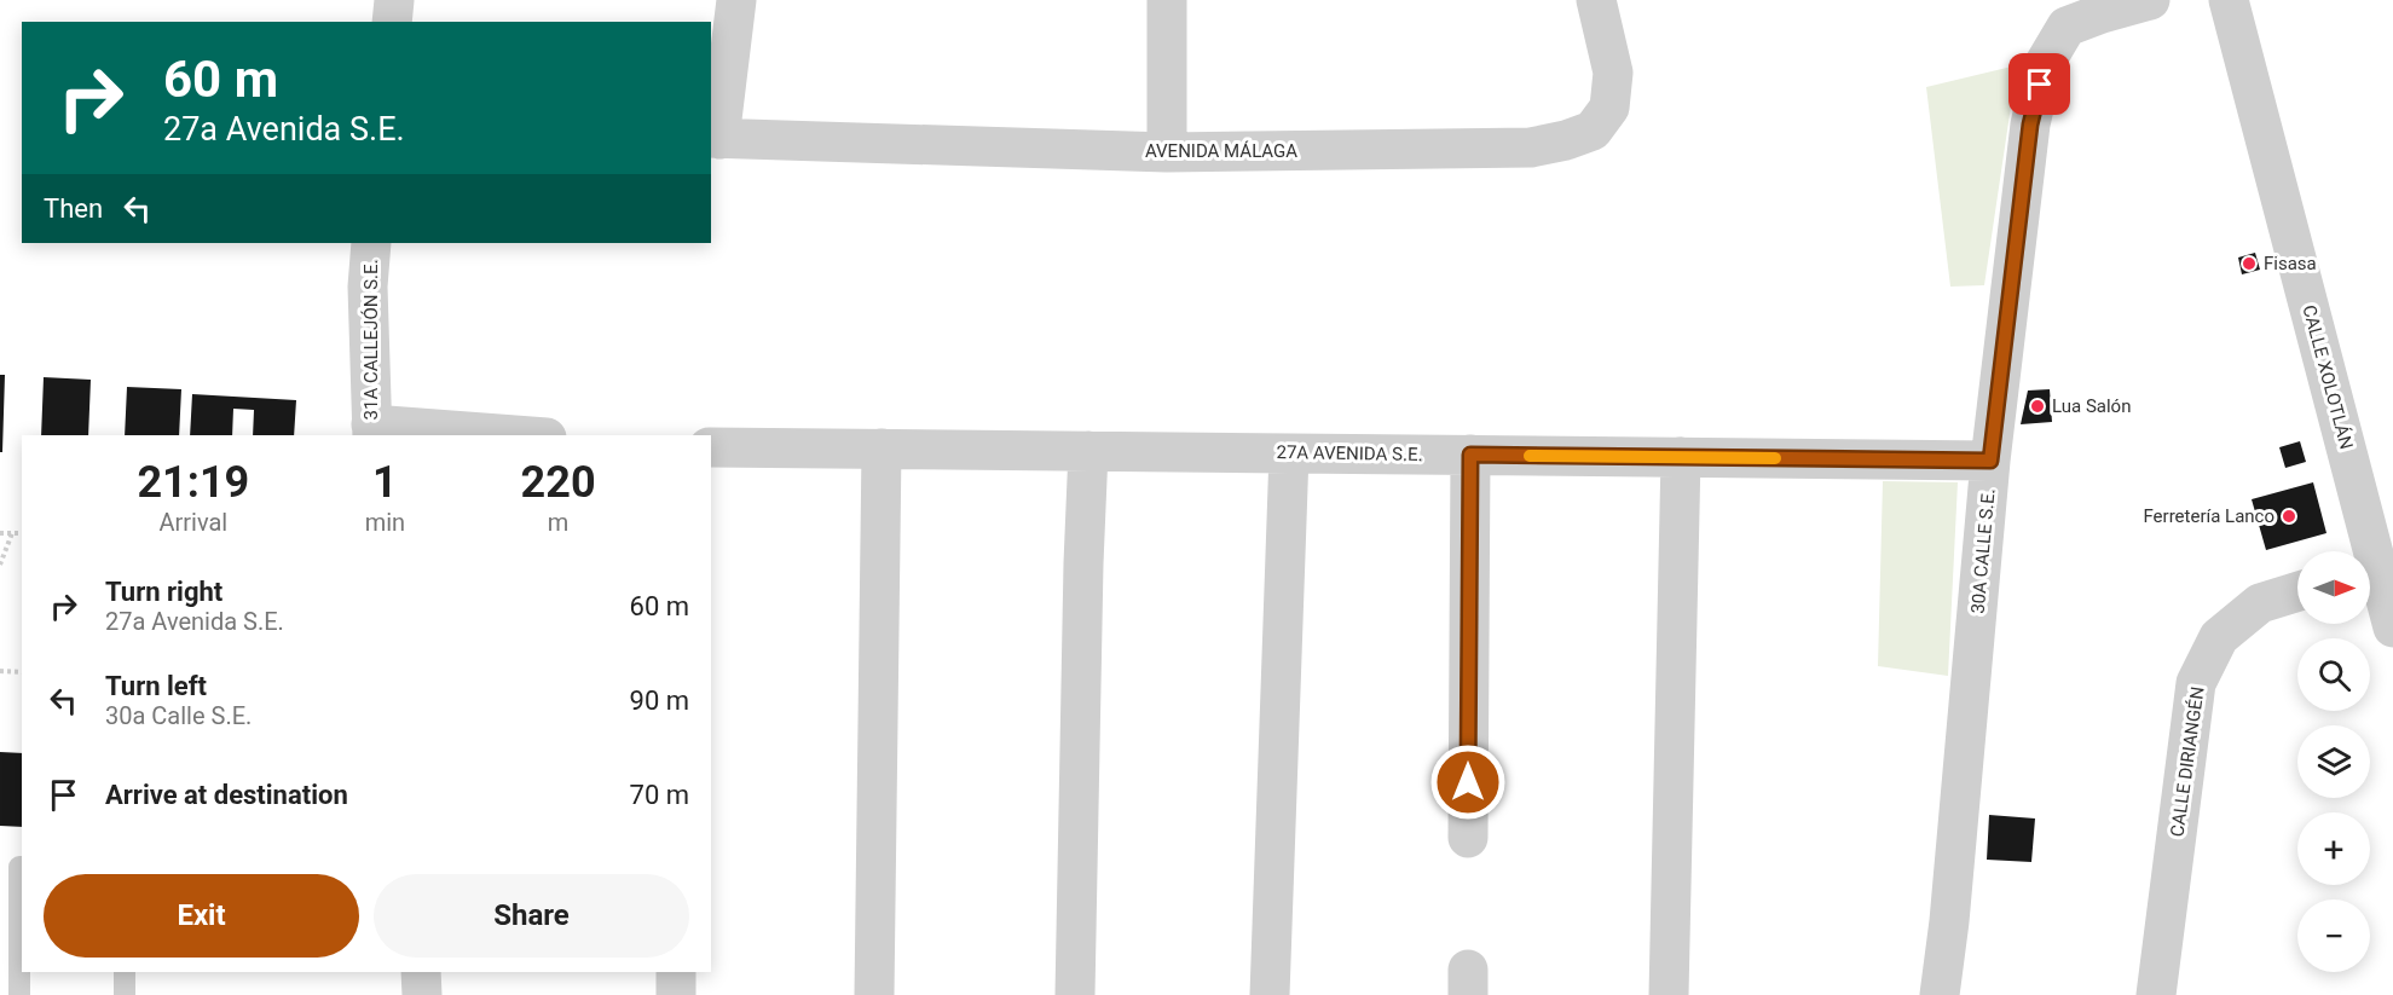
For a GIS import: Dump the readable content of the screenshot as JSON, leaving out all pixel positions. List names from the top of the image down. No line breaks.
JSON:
{"streets":{"street":["AVENIDA MÁLAGA","31A CALLEJÓN S.E.","CALLE XOLOTLÁN","27A AVENIDA S.E.","30A CALLE S.E.","CALLE DIRIANGÉN"]},"crossings":[["27A AVENIDA S.E.","30A CALLE S.E."]],"places":["Fisasa","Lua Salón","Ferretería Lanco"],"north":"right","page":{"turn":["60 m","27a Avenida S.E."],"then":"Then","eta":["21:19","Arrival","1","min","220","m"],"map_buttons":["+","−"],"list":[{"name":"Turn right","note":"27a Avenida S.E.","value":"60 m"},{"name":"Turn left","note":"30a Calle S.E.","value":"90 m"},{"name":"Arrive at destination","value":"70 m"}],"buttons":["Exit","Share"]}}
